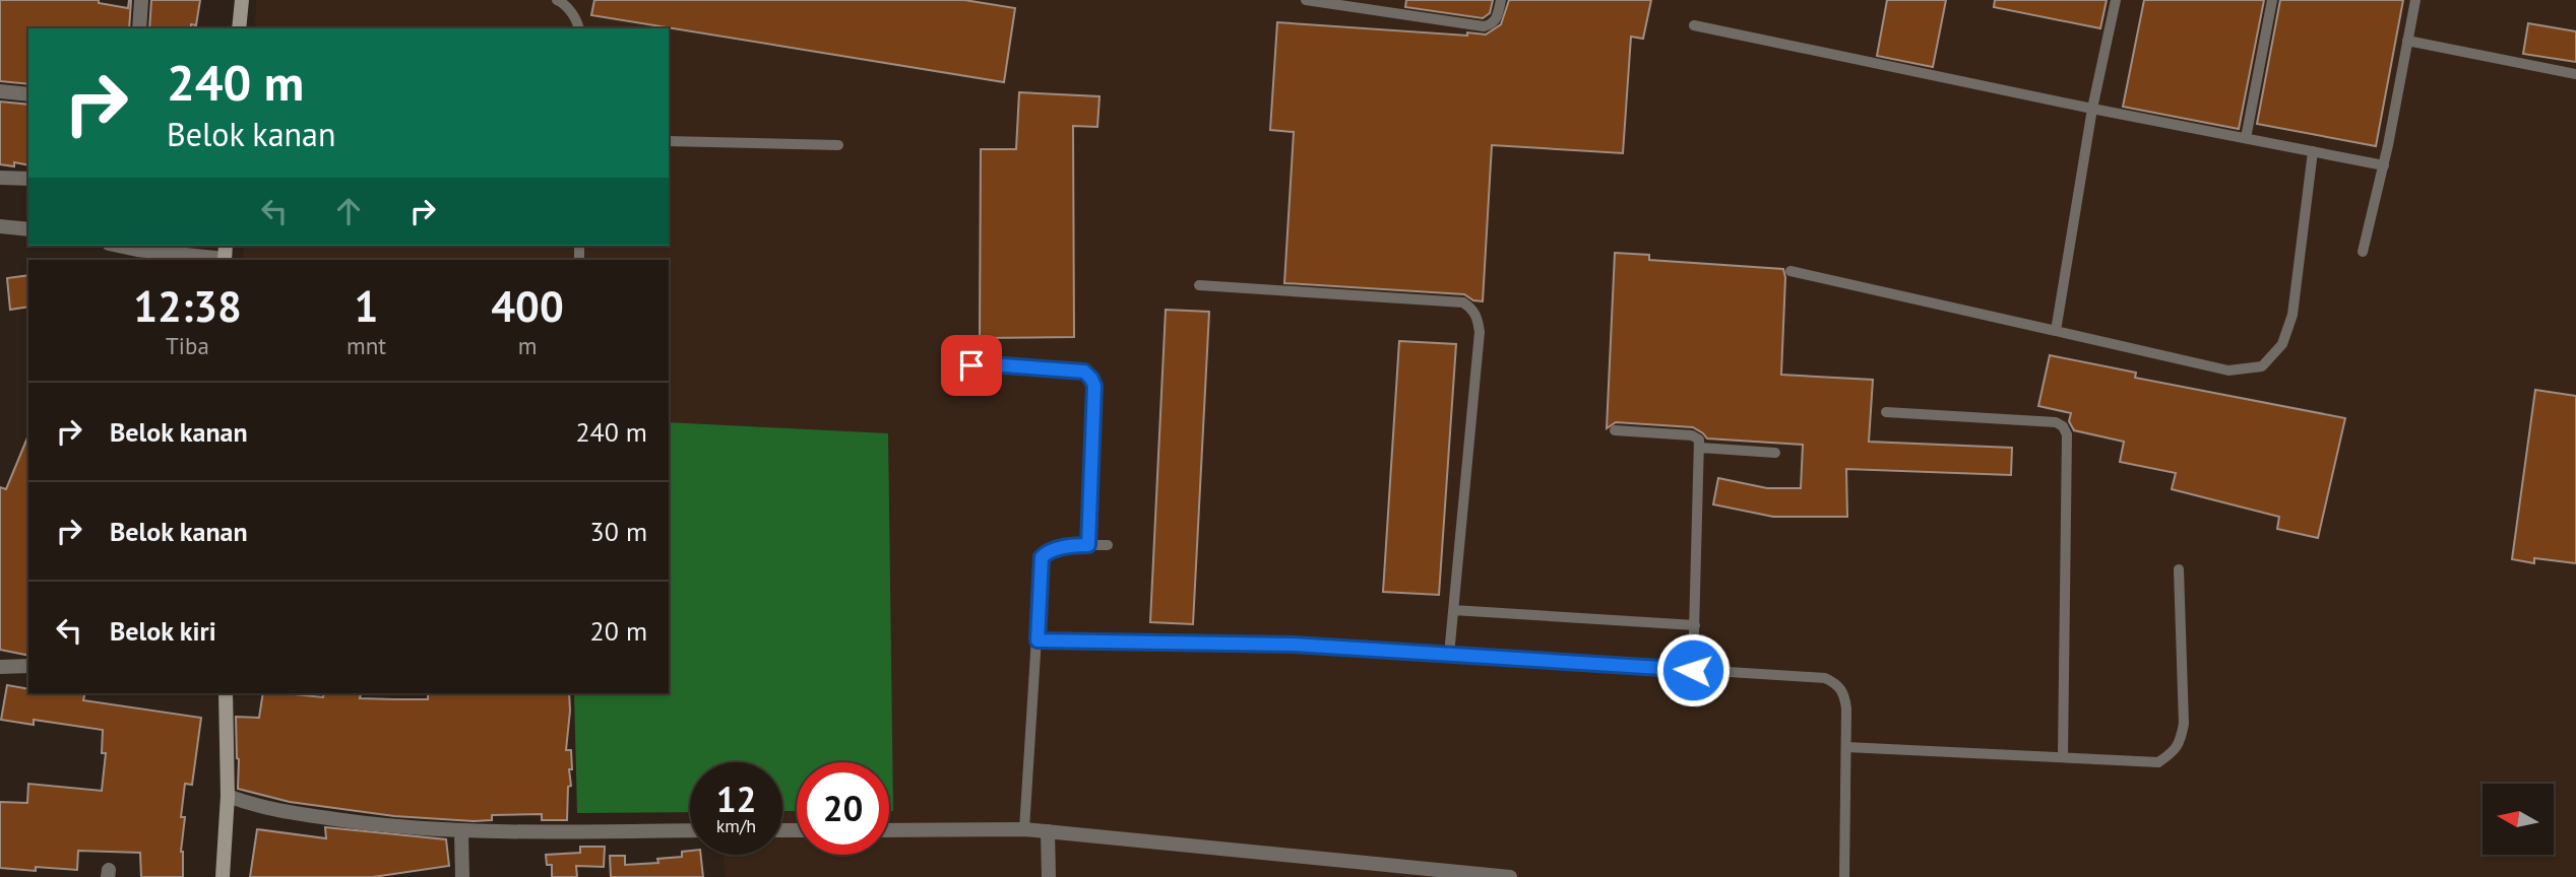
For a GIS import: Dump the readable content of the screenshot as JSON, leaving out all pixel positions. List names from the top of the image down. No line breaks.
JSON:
{"north":"left","page":{"turn":["240 m","Belok kanan"],"eta":["12:38","Tiba","1","mnt","400","m"],"list":[{"name":"Belok kanan","value":"240 m"},{"name":"Belok kanan","value":"30 m"},{"name":"Belok kiri","value":"20 m"}],"speed":"12 km/h","limit":"20"}}
